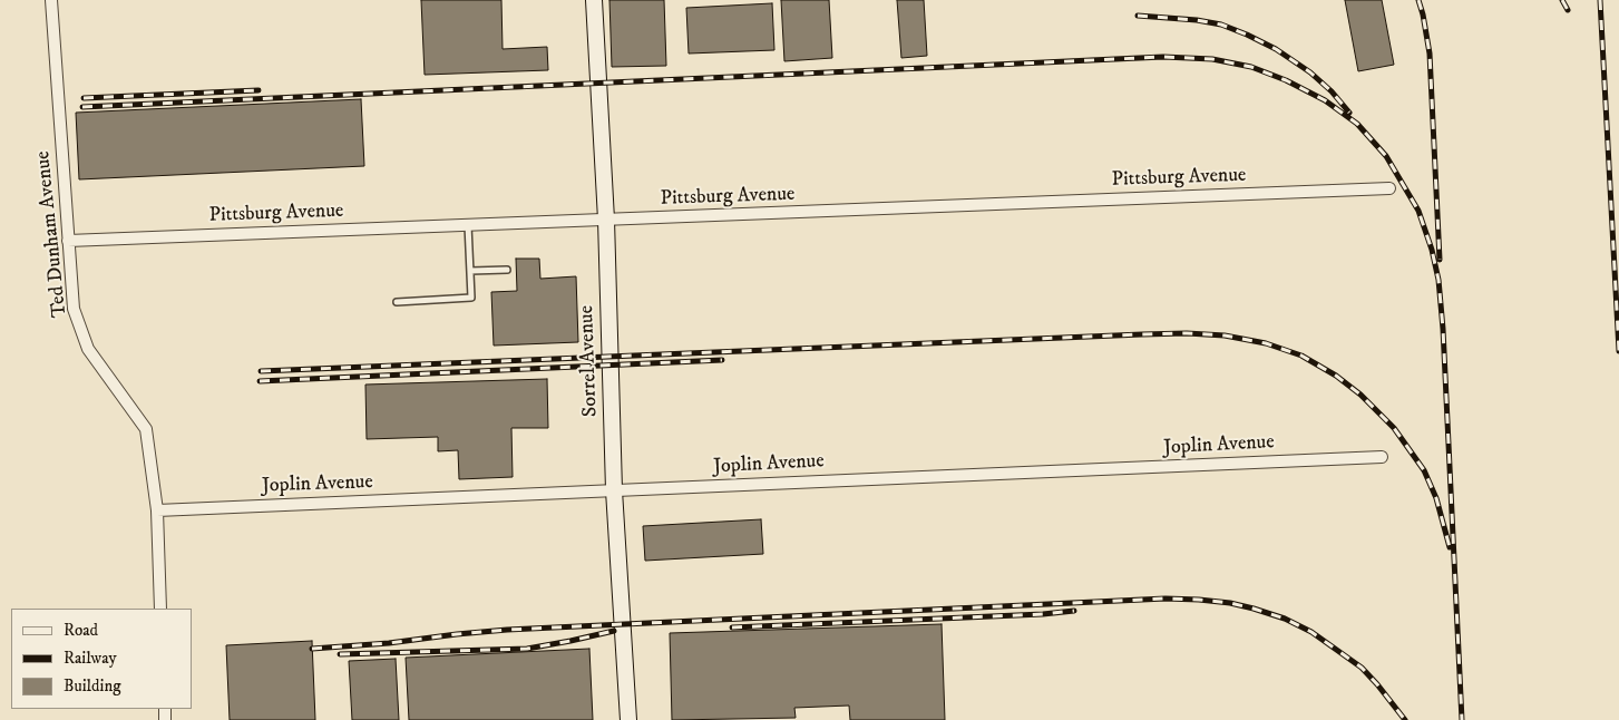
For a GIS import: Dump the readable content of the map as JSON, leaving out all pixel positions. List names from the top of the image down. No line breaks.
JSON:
{"streets":{"street":["Pittsburg Avenue","Ted Dunham Avenue","Sorrel Avenue","Joplin Avenue"]},"crossings":[["Pittsburg Avenue","Ted Dunham Avenue"],["Pittsburg Avenue","Sorrel Avenue"],["Ted Dunham Avenue","Joplin Avenue"],["Sorrel Avenue","Joplin Avenue"]],"legend":["Road","Railway","Building"]}
